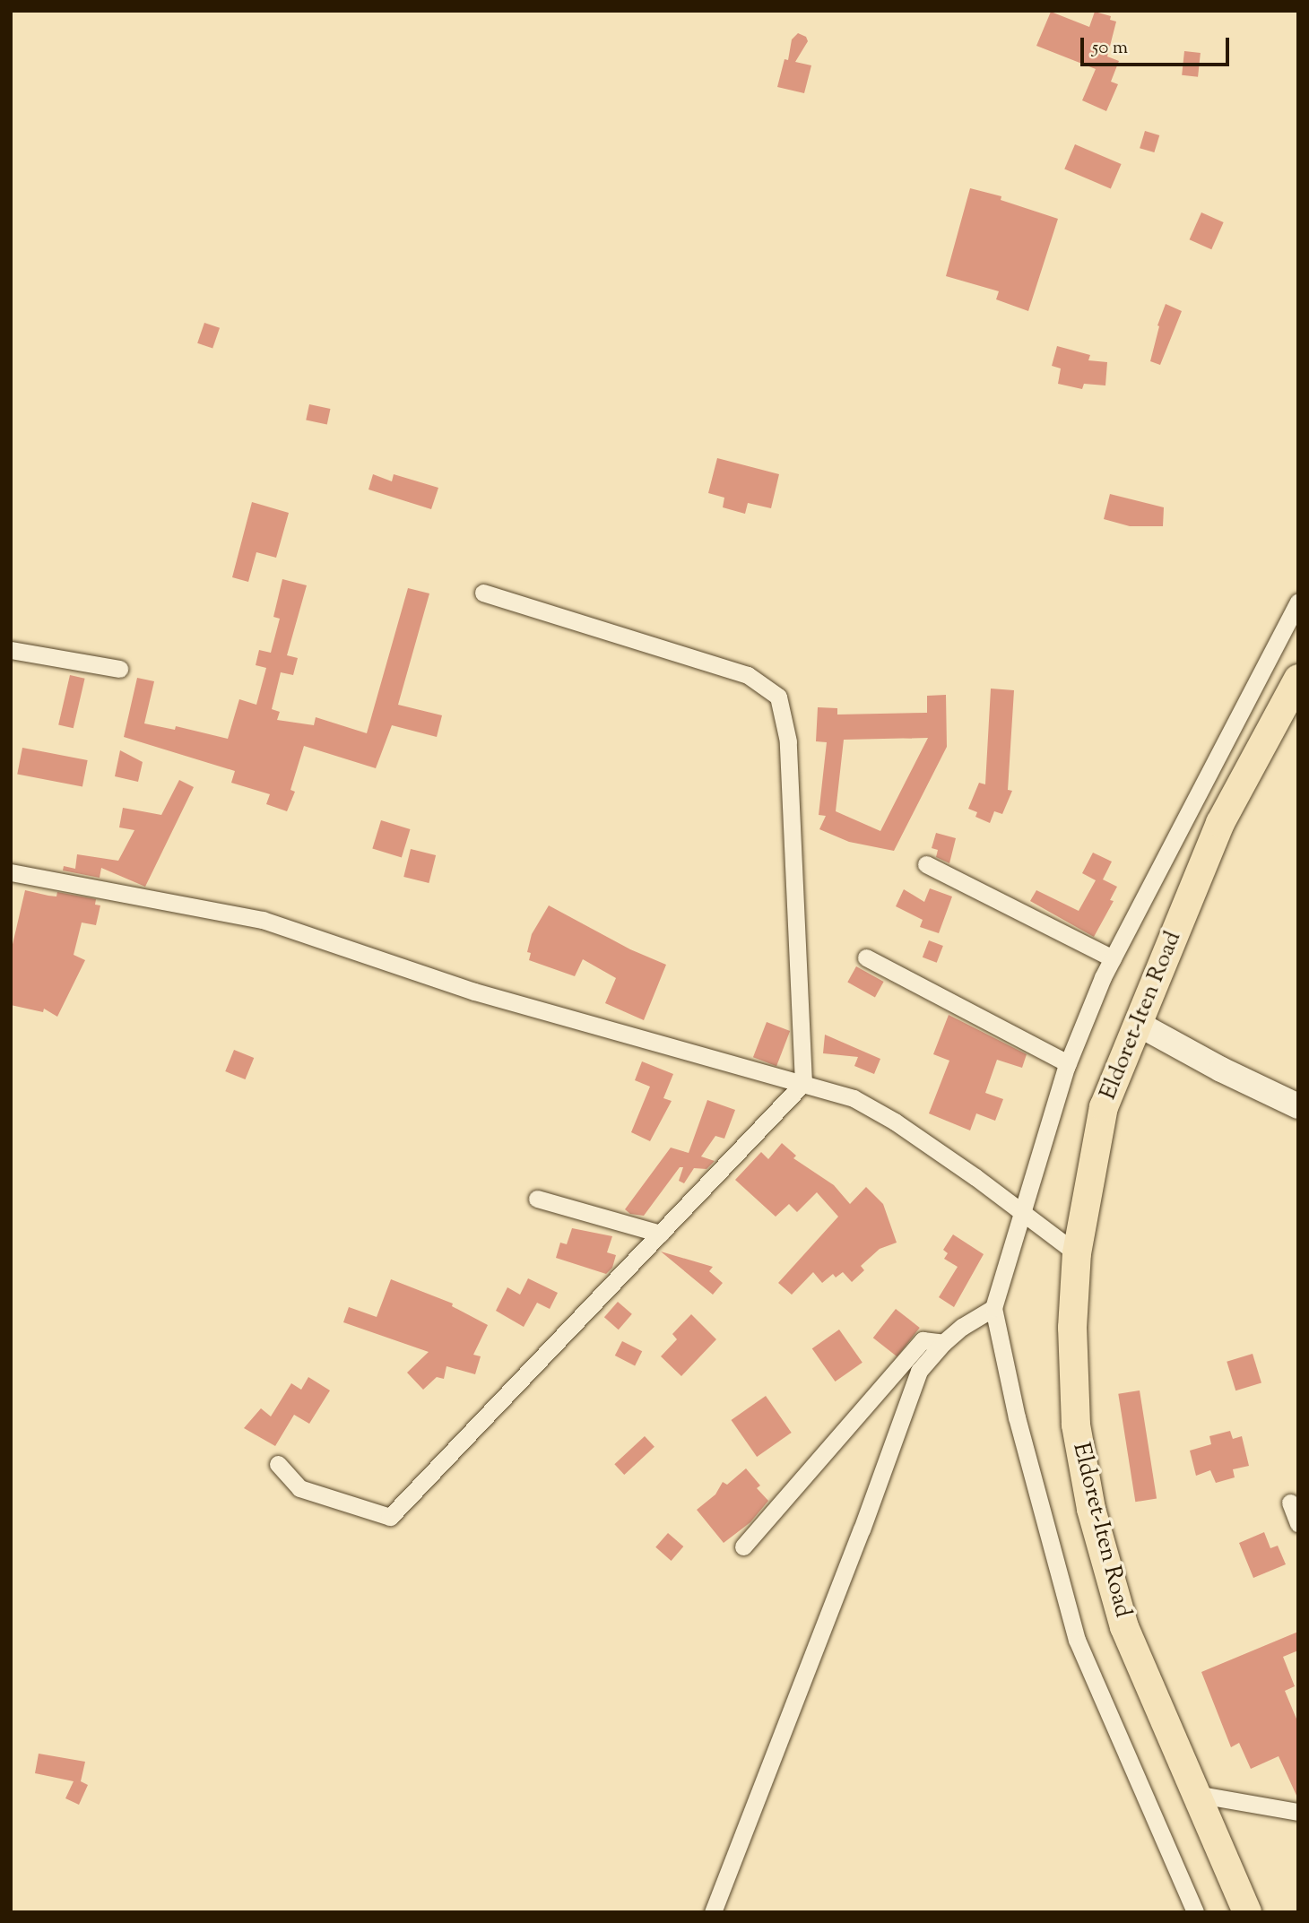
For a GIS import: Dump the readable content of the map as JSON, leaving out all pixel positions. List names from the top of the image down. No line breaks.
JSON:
{"streets":{"main road":["Eldoret-Iten Road"]},"scale_bar":"50 m"}
